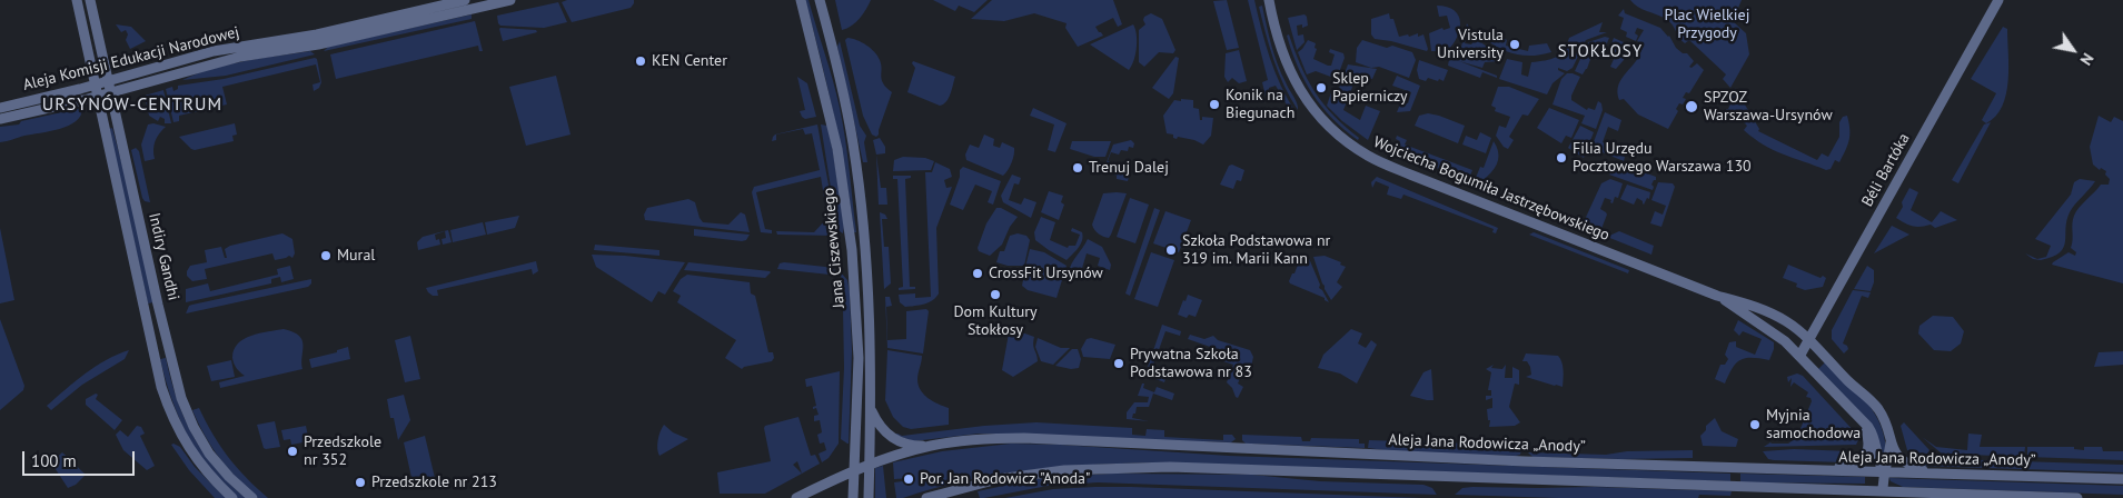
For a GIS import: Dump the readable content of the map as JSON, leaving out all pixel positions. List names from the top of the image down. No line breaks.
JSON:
{"streets":{"street":["Aleja Komisji Edukacji Narodowej","Béli Bartóka","Wojciecha Bogumiła Jastrzębowskiego","Jana Ciszewskiego","Indiry Gandhi","Aleja Jana Rodowicza „Anody”"]},"crossings":[["Aleja Komisji Edukacji Narodowej","Indiry Gandhi"],["Béli Bartóka","Wojciecha Bogumiła Jastrzębowskiego"],["Wojciecha Bogumiła Jastrzębowskiego","Aleja Jana Rodowicza „Anody”"],["Jana Ciszewskiego","Aleja Jana Rodowicza „Anody”"]],"districts":["STOKŁOSY","URSYNÓW-CENTRUM"],"parks":["Plac Wielkiej Przygody"],"places":["Vistula University","KEN Center","Sklep Papierniczy","Konik na Biegunach","SPZOZ Warszawa-Ursynów","Filia Urzędu Pocztowego Warszawa 130","Trenuj Dalej","Szkoła Podstawowa nr 319 im. Marii Kann","Mural","CrossFit Ursynów","Dom Kultury Stokłosy","Prywatna Szkoła Podstawowa nr 83","Myjnia samochodowa","Przedszkole nr 352","Por. Jan Rodowicz \"Anoda\"","Przedszkole nr 213"],"scale_bar":"100 m","north":"bottom right"}
